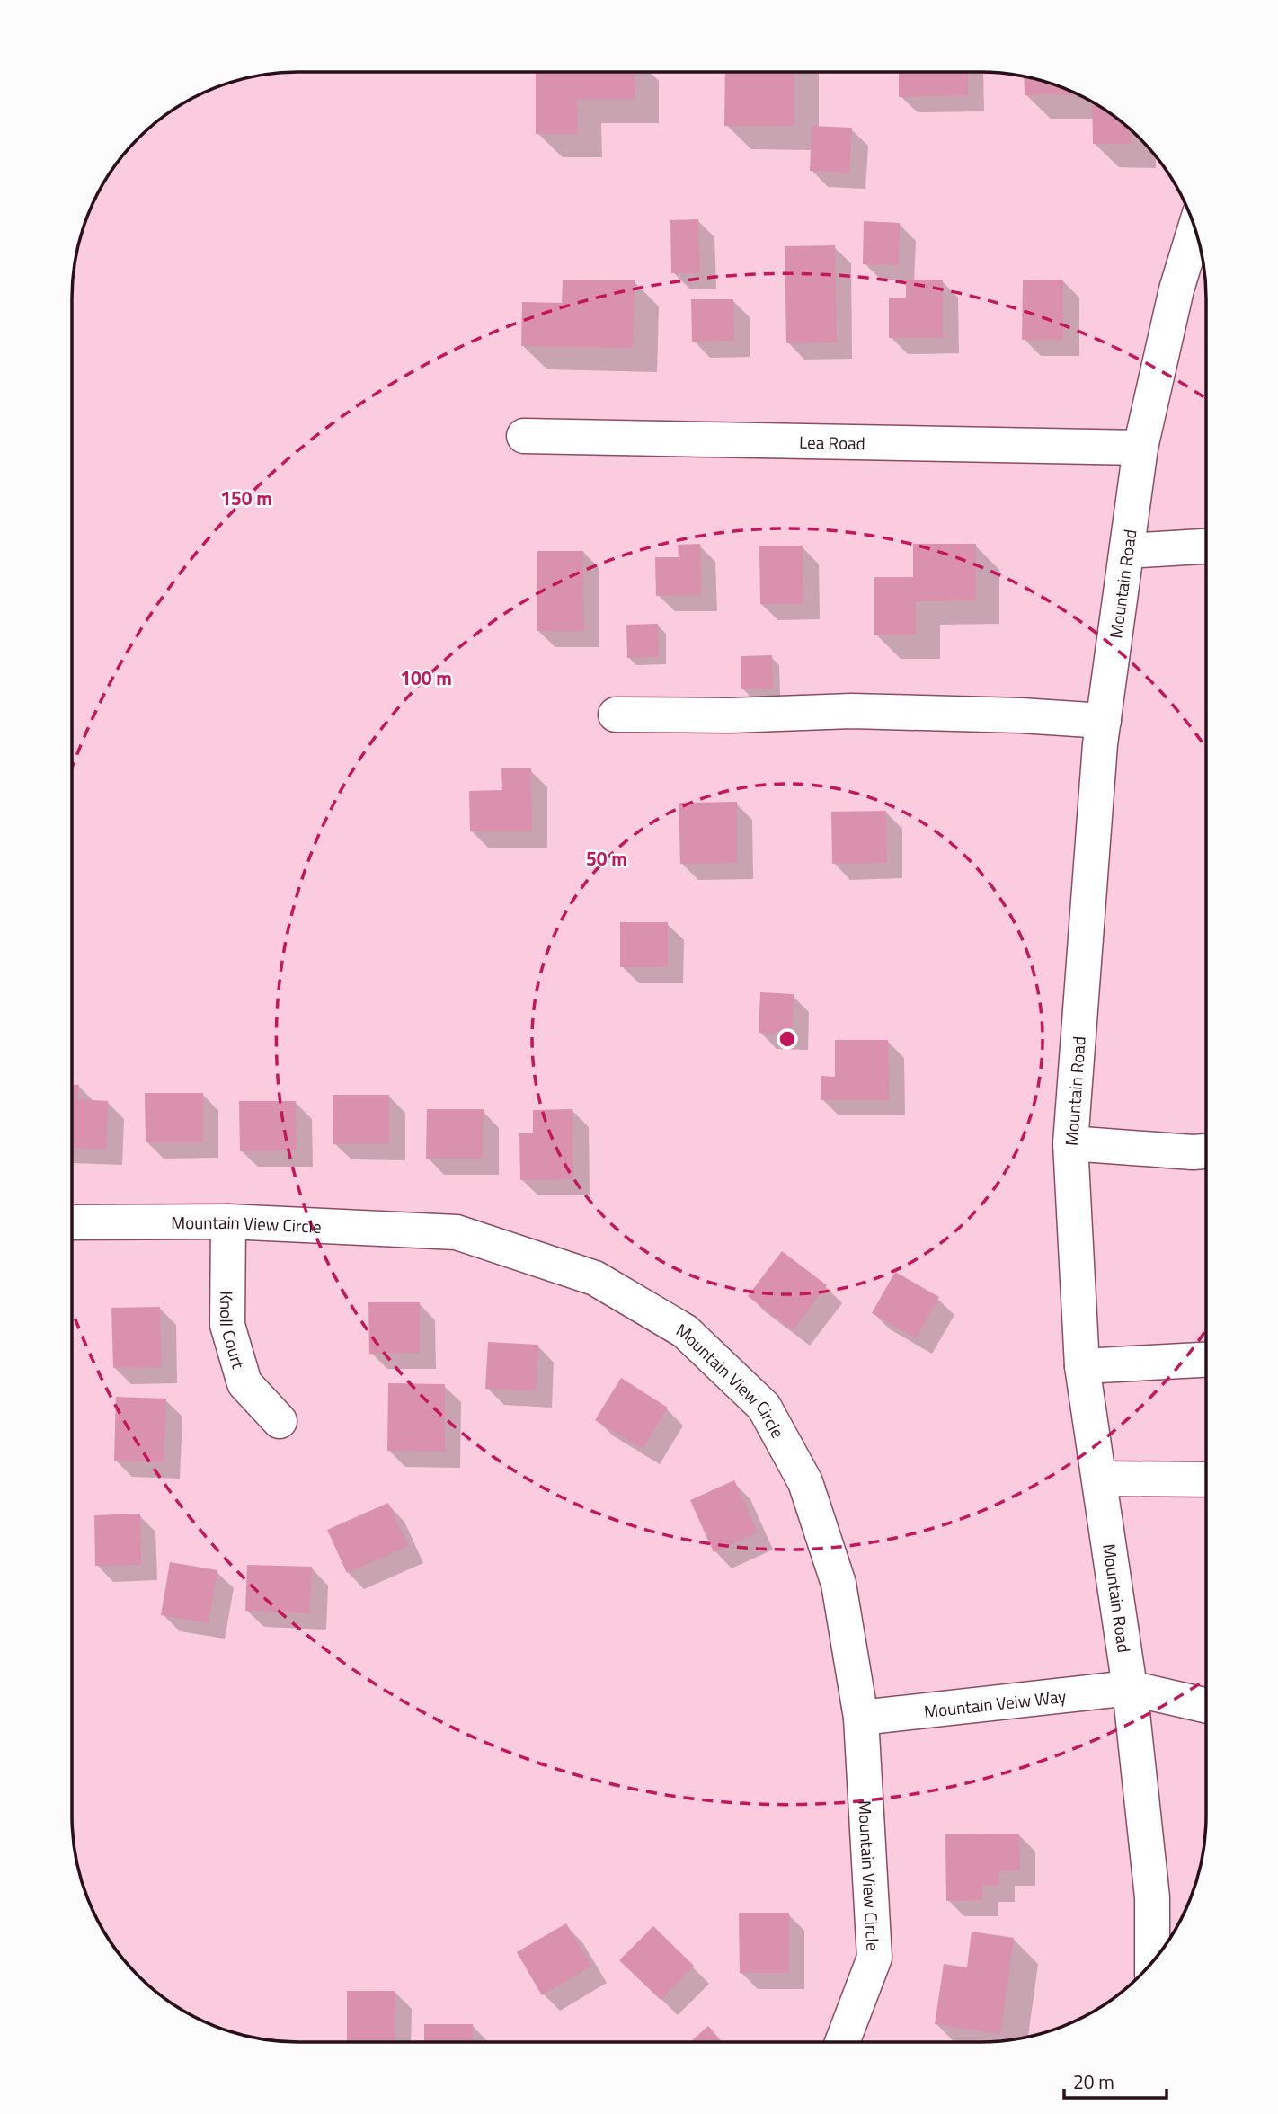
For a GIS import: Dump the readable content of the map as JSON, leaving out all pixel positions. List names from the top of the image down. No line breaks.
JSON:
{"streets":{"street":["Lea Road","Mountain Road","Mountain View Circle","Knoll Court","Mountain Veiw Way"]},"crossings":[["Lea Road","Mountain Road"],["Mountain Road","Mountain Veiw Way"],["Mountain View Circle","Knoll Court"],["Mountain View Circle","Mountain Veiw Way"]],"scale_bar":"20 m","rings":["150 m","100 m","50 m"]}
